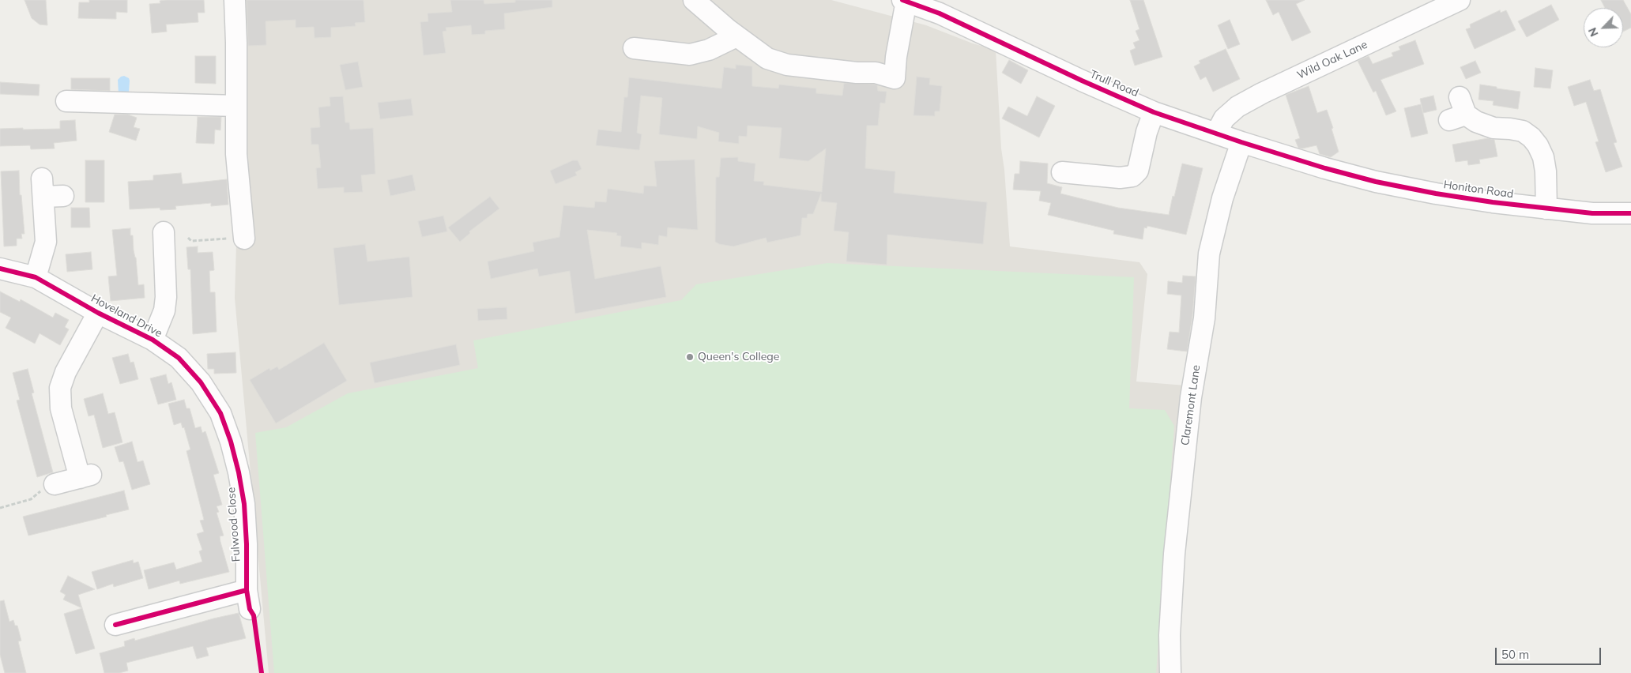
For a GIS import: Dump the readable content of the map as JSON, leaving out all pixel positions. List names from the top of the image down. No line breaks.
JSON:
{"streets":{"street":["Wild Oak Lane","Trull Road","Honiton Road","Hoveland Drive","Claremont Lane","Fulwood Close"]},"crossings":[["Wild Oak Lane","Trull Road"],["Trull Road","Honiton Road"],["Trull Road","Claremont Lane"],["Hoveland Drive","Fulwood Close"]],"places":["Queen's College"],"scale_bar":"50 m","north":"bottom left"}
